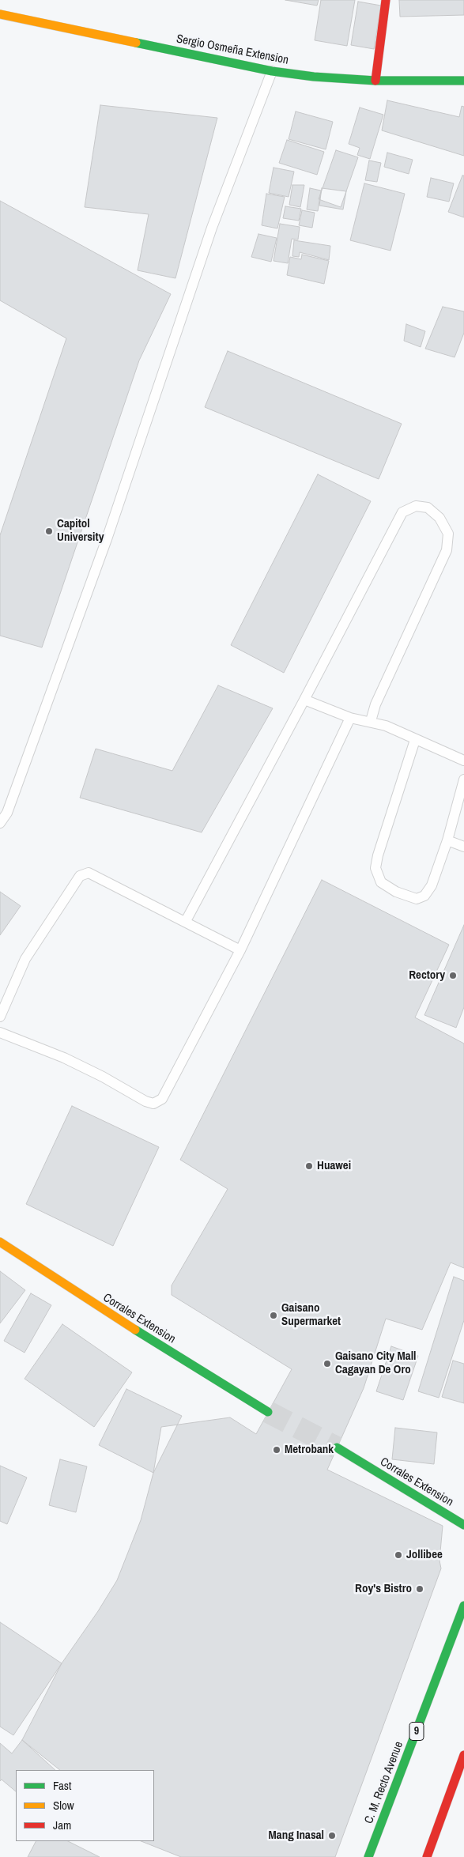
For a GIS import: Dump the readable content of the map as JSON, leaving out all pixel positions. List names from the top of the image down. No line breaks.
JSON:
{"streets":{"main road":["Sergio Osmeña Extension","Corrales Extension","9","C. M. Recto Avenue"]},"places":["Capitol University","Rectory","Huawei","Gaisano Supermarket","Gaisano City Mall Cagayan De Oro","Metrobank","Jollibee","Roy's Bistro","Mang Inasal"],"legend":["Fast","Slow","Jam"]}
